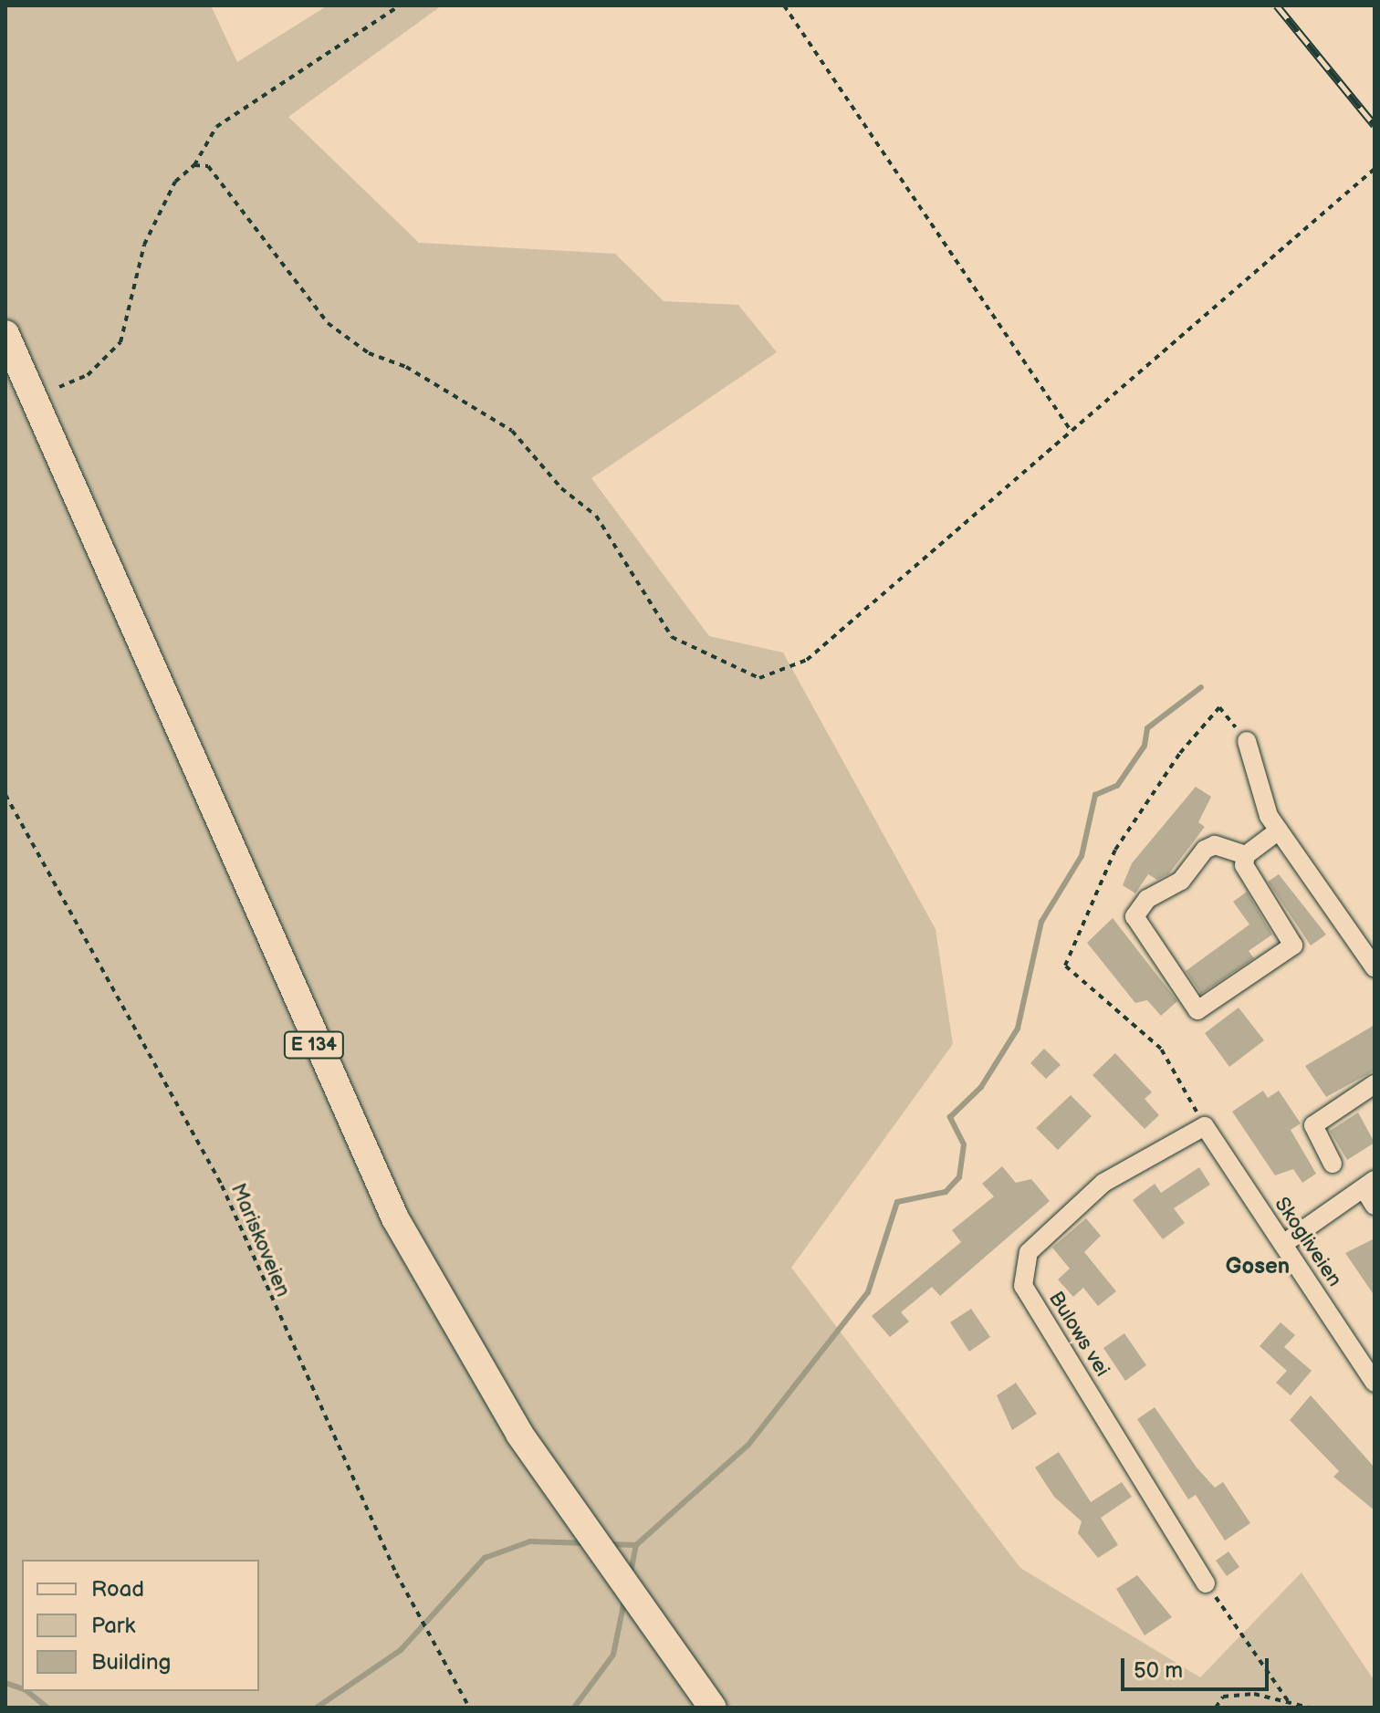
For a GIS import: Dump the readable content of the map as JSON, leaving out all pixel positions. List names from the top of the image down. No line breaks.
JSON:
{"streets":{"highway":["E 134"],"street":["Skogliveien","Bulows vei"],"path":["Mariskoveien"]},"crossings":[["Skogliveien","Bulows vei"]],"districts":["Gosen"],"legend":["Road","Park","Building"],"scale_bar":"50 m"}
